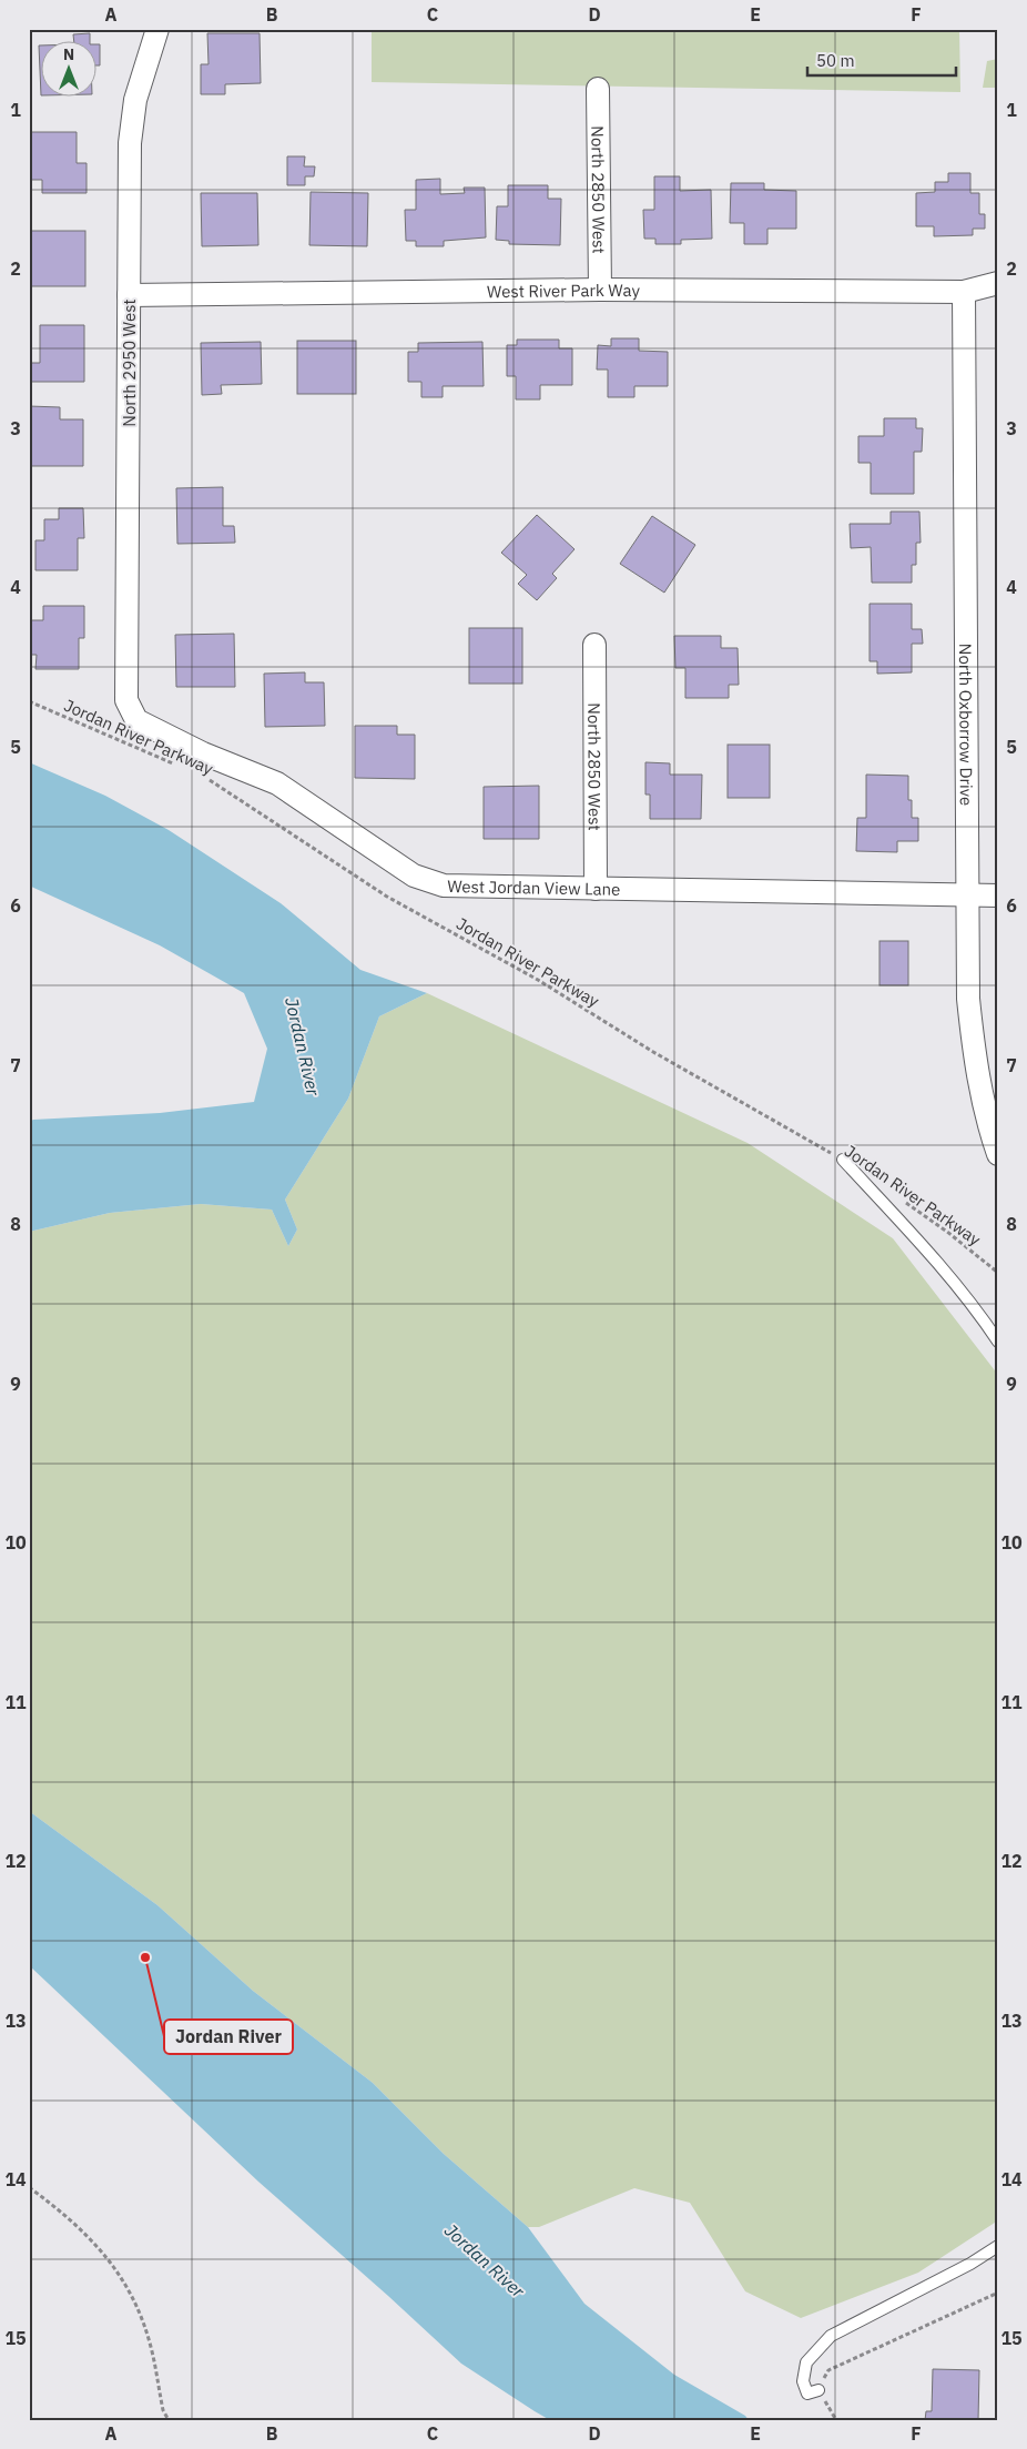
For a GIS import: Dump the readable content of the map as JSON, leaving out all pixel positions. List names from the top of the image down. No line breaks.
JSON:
{"streets":{"street":["North 2850 West","West River Park Way","North 2950 West","North Oxborrow Drive","West Jordan View Lane"],"path":["Jordan River Parkway"]},"crossings":[["North 2850 West","West River Park Way"],["North 2850 West","West Jordan View Lane"],["West River Park Way","North 2950 West"],["West River Park Way","North Oxborrow Drive"],["North 2950 West","West Jordan View Lane"],["North Oxborrow Drive","West Jordan View Lane"]],"water":["Jordan River"],"places":["Jordan River"],"scale_bar":"50 m","north":"top","grid":{"columns":["A","B","C","D","E","F"],"rows":["1","2","3","4","5","6","7","8","9","10","11","12","13","14","15"]}}
